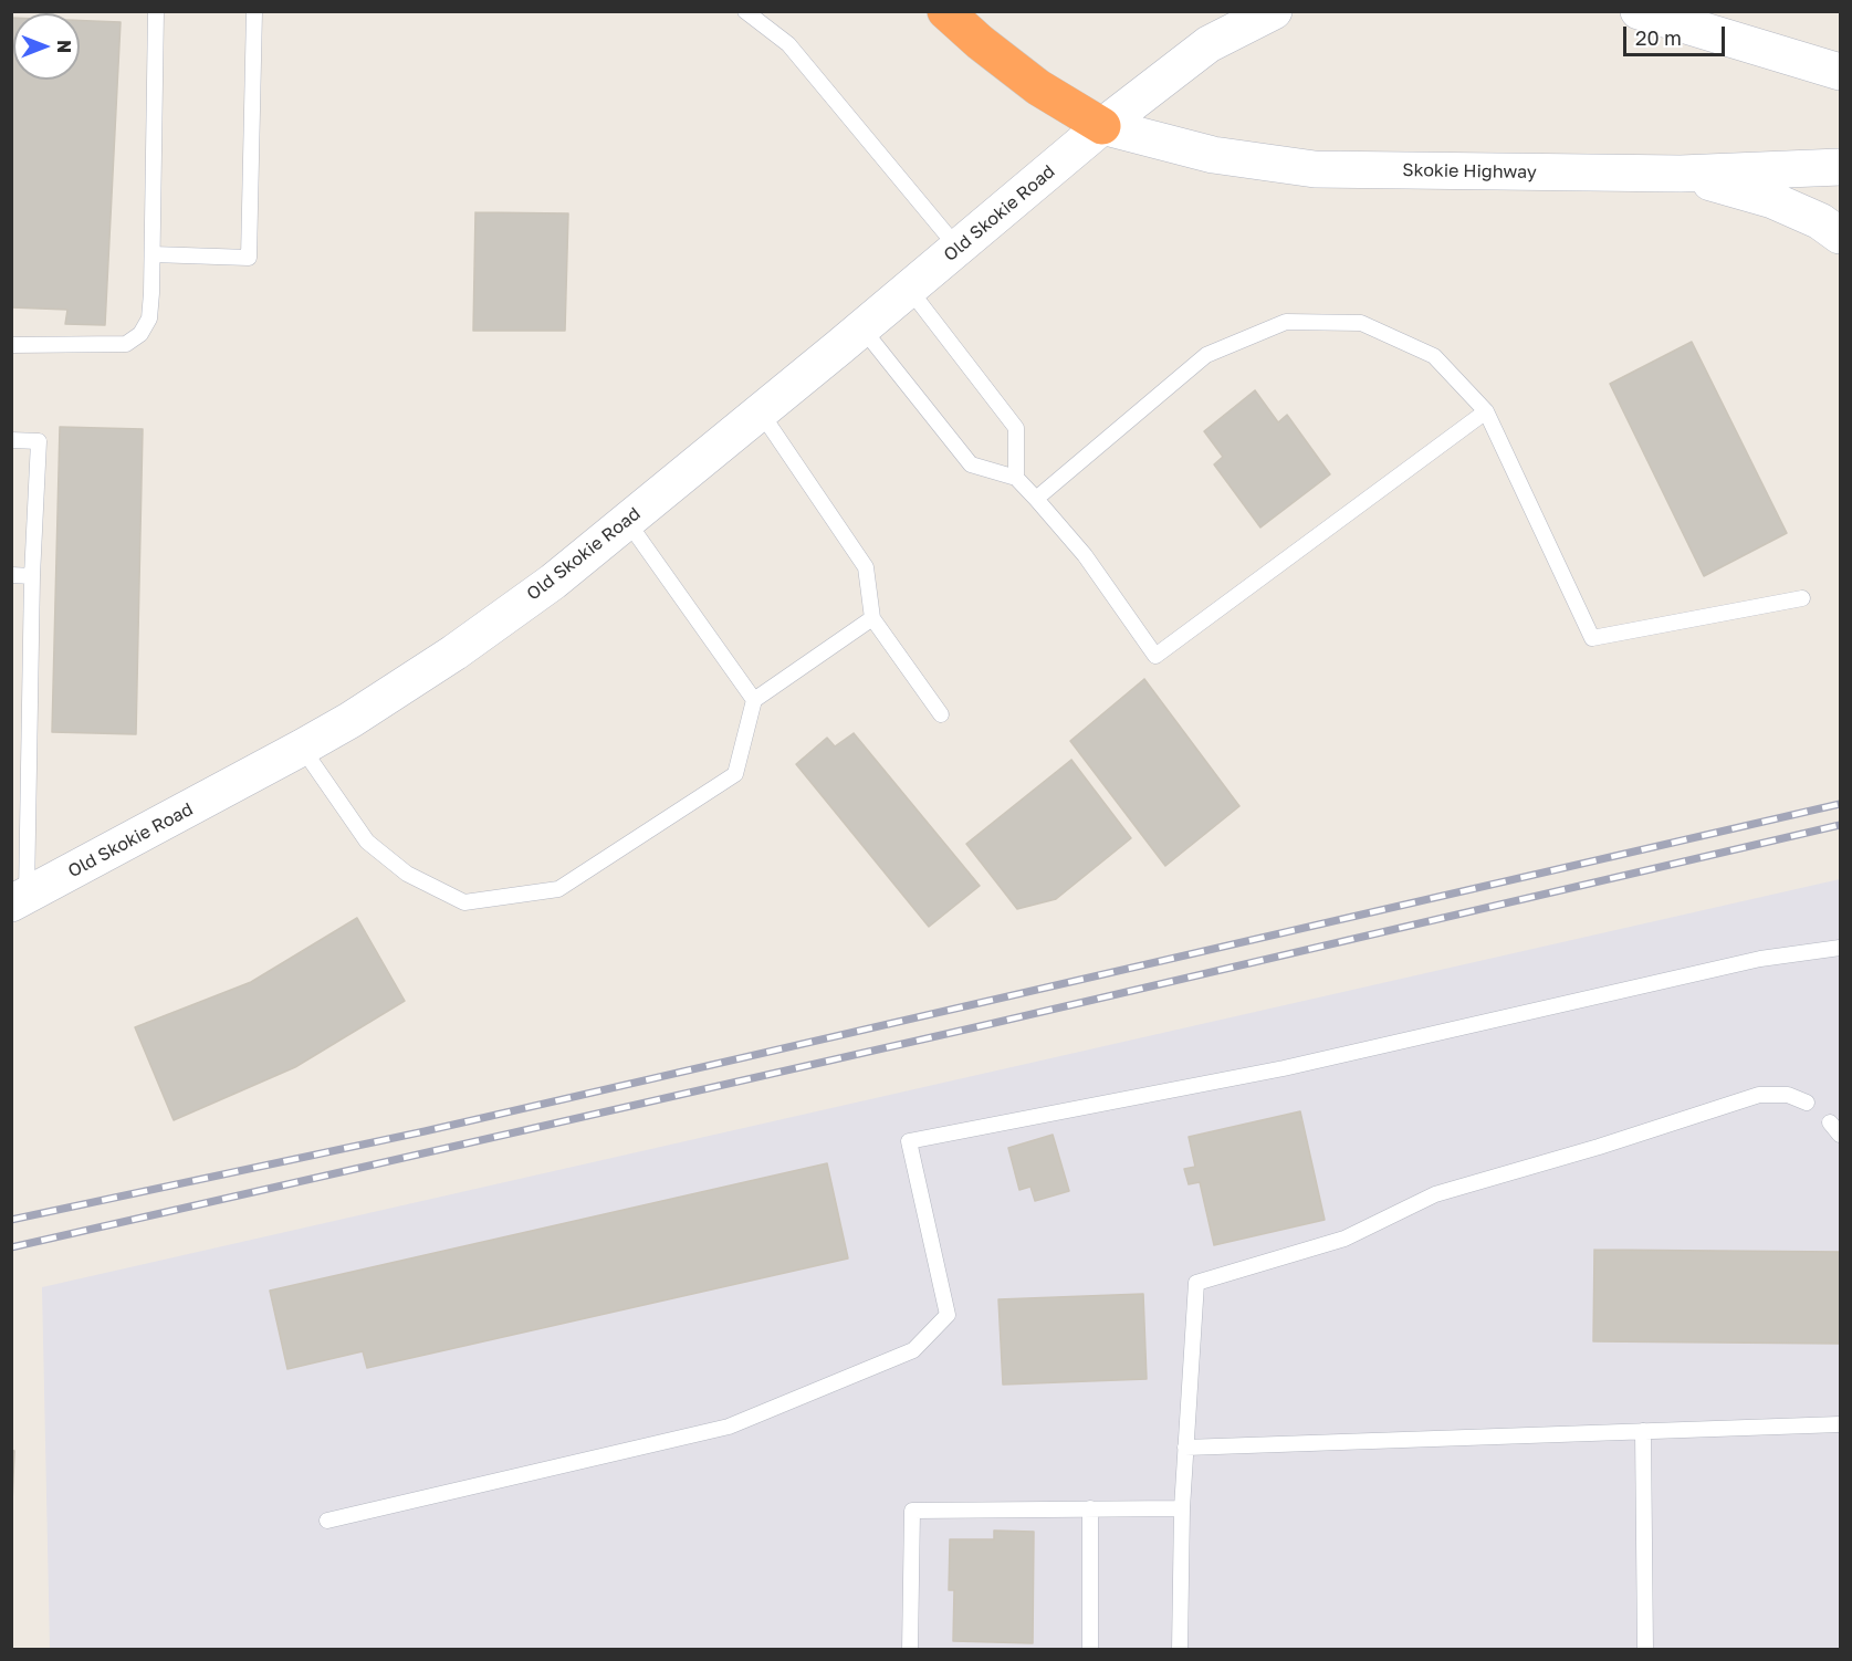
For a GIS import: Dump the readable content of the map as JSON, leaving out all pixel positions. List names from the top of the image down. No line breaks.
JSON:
{"streets":{"street":["Skokie Highway","Old Skokie Road"]},"crossings":[["Skokie Highway","Old Skokie Road"]],"scale_bar":"20 m","north":"right"}
